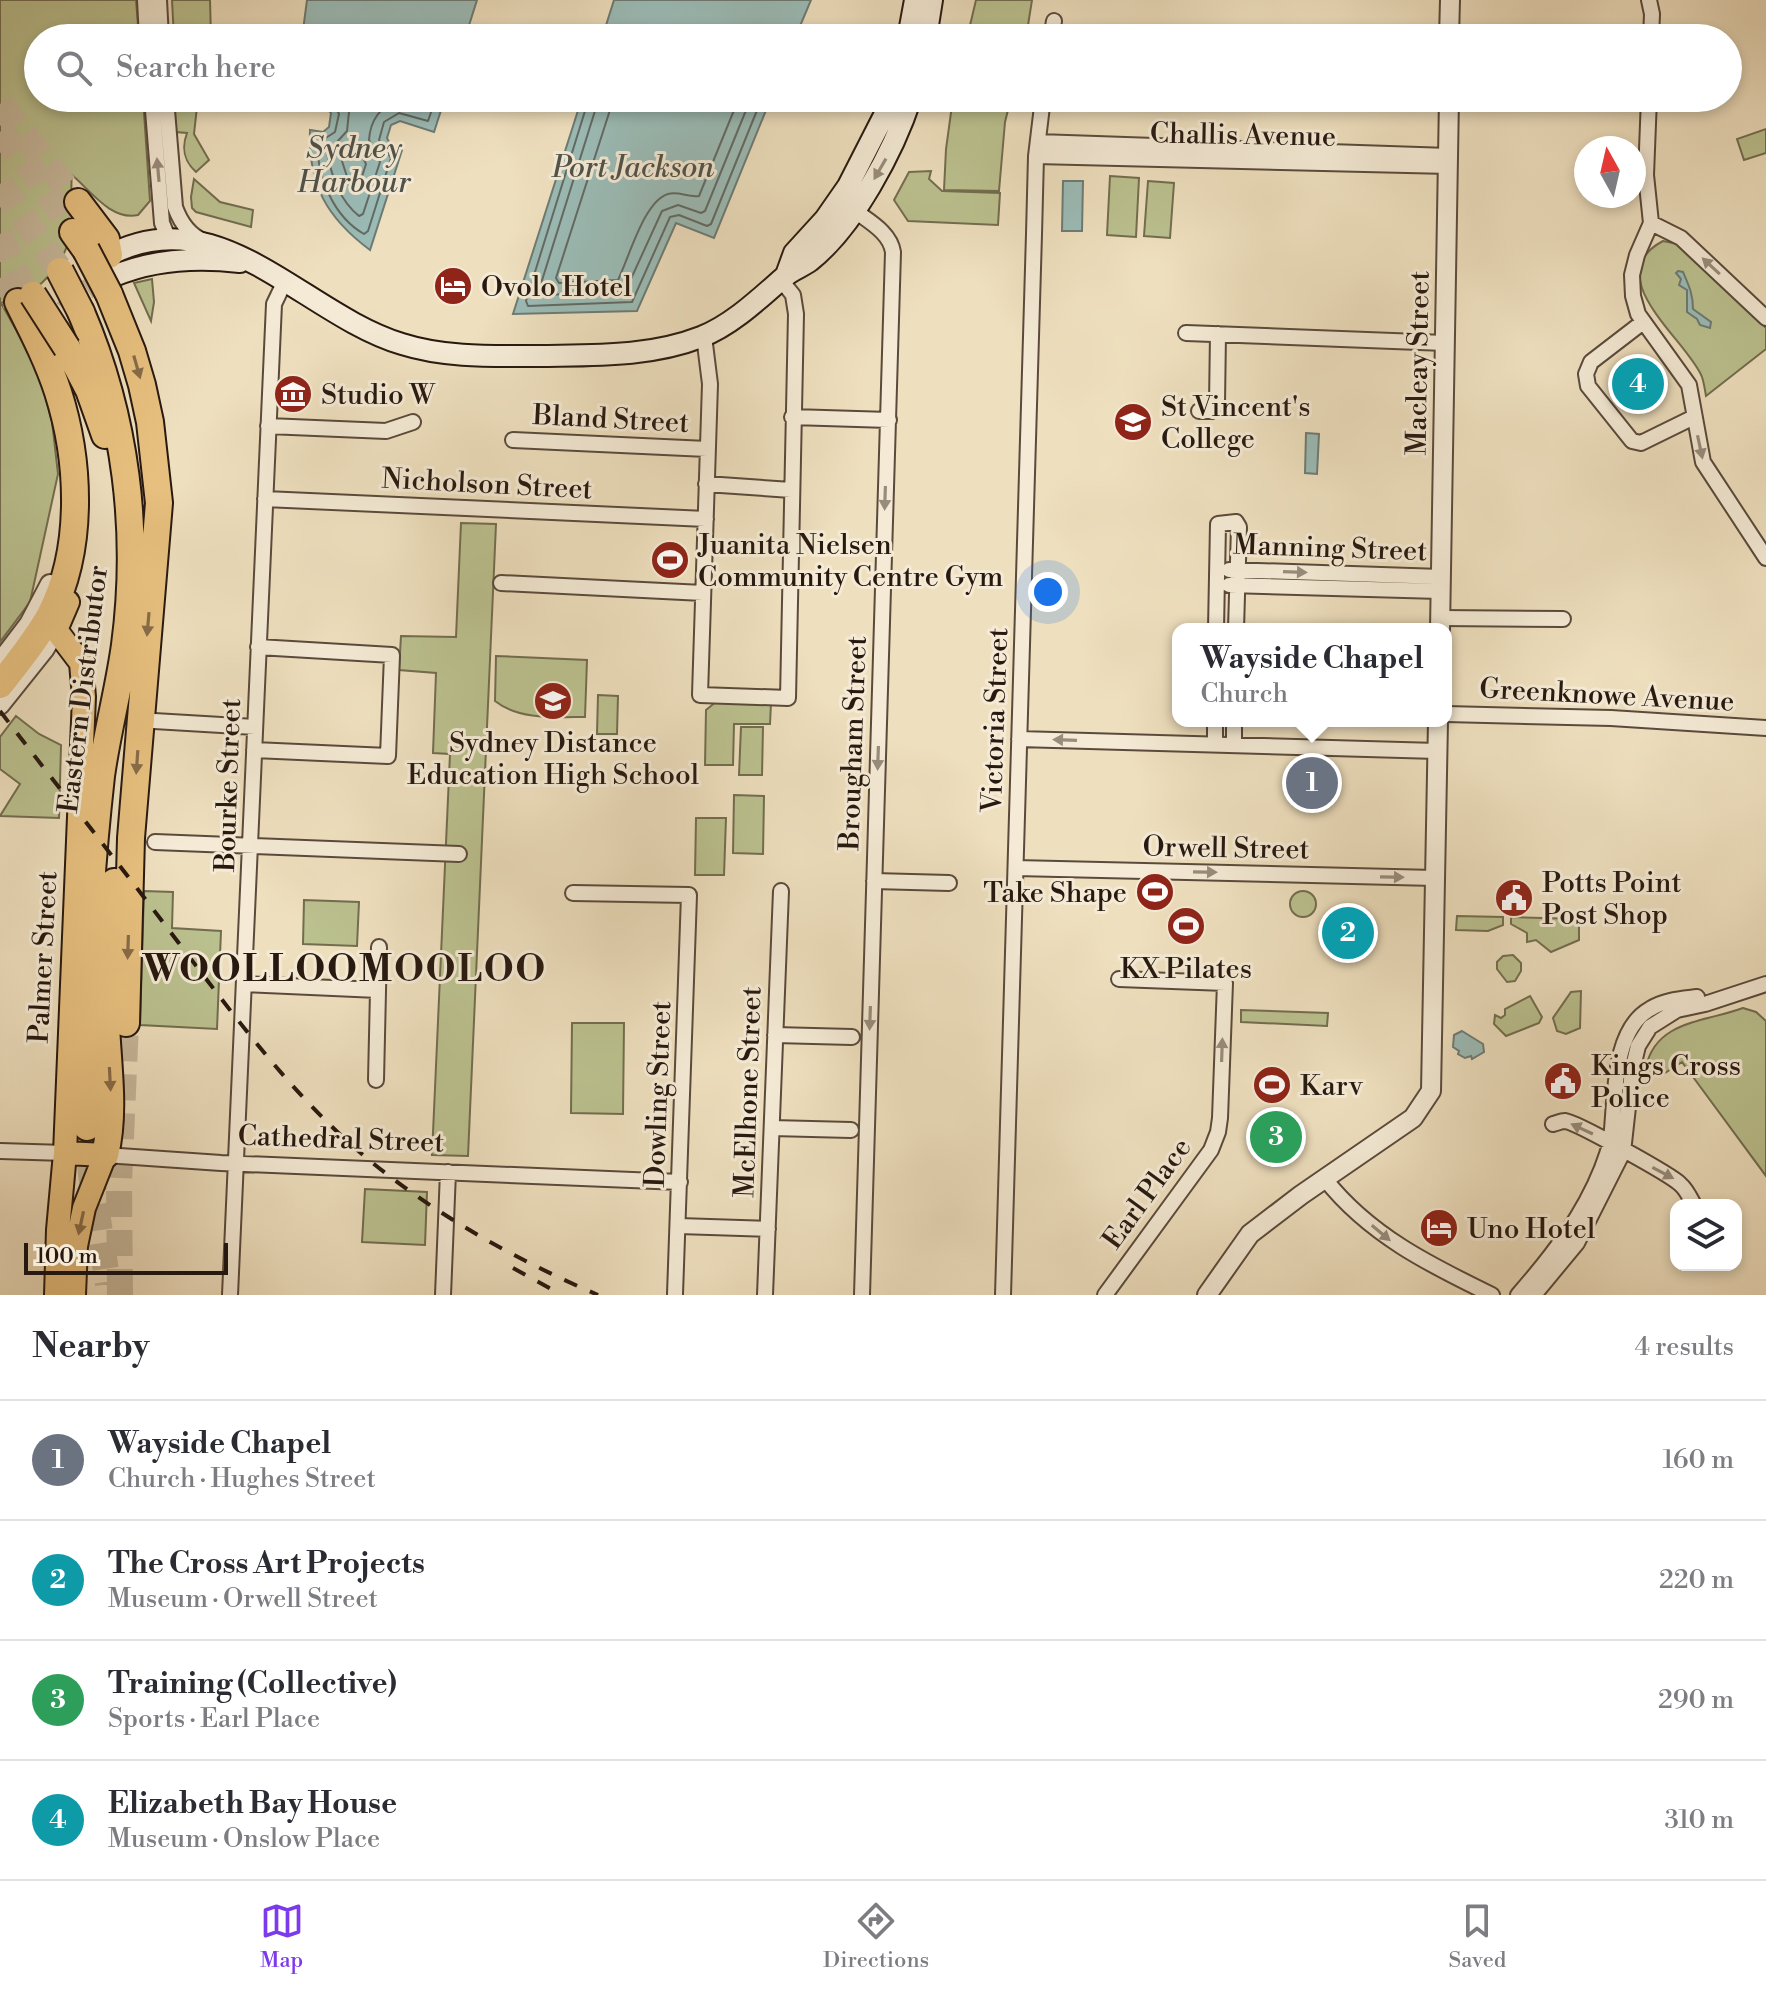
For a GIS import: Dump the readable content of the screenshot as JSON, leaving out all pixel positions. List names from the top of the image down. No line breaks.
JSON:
{"streets":{"highway":["Eastern Distributor"],"main road":["Palmer Street","Cathedral Street"],"street":["Challis Avenue","Macleay Street","Bland Street","Nicholson Street","Manning Street","Greenknowe Avenue","Victoria Street","Brougham Street","Bourke Street","Orwell Street","McElhone Street","Dowling Street","Earl Place"]},"crossings":[["Challis Avenue","Macleay Street"],["Challis Avenue","Victoria Street"],["Macleay Street","Manning Street"],["Nicholson Street","Bourke Street"],["Victoria Street","Orwell Street"],["Bourke Street","Cathedral Street"],["Palmer Street","Cathedral Street"],["Dowling Street","Cathedral Street"]],"one_way":["Brougham Street","Orwell Street"],"districts":["WOOLLOOMOOLOO"],"water":["Sydney Harbour","Port Jackson"],"places":{"hotel":["Ovolo Hotel","Uno Hotel"],"museum":["Studio W"],"school or university":["St Vincent's College","Sydney Distance Education High School"],"sports":["Juanita Nielsen Community Centre Gym","Take Shape","KX Pilates","Karv"],"public building":["Potts Point Post Shop","Kings Cross Police"]},"scale_bar":"100 m","north":"top","page":{"search":"Search here","pins":["4","1","2","3"],"popup":["Wayside Chapel","Church"],"scale":"100 m","heading":["Nearby","4 results"],"list":[{"mark":"1","name":"Wayside Chapel","note":"Church · Hughes Street","value":"160 m"},{"mark":"2","name":"The Cross Art Projects","note":"Museum · Orwell Street","value":"220 m"},{"mark":"3","name":"Training (Collective)","note":"Sports · Earl Place","value":"290 m"},{"mark":"4","name":"Elizabeth Bay House","note":"Museum · Onslow Place","value":"310 m"}],"nav":["Map","Directions","Saved"]}}
